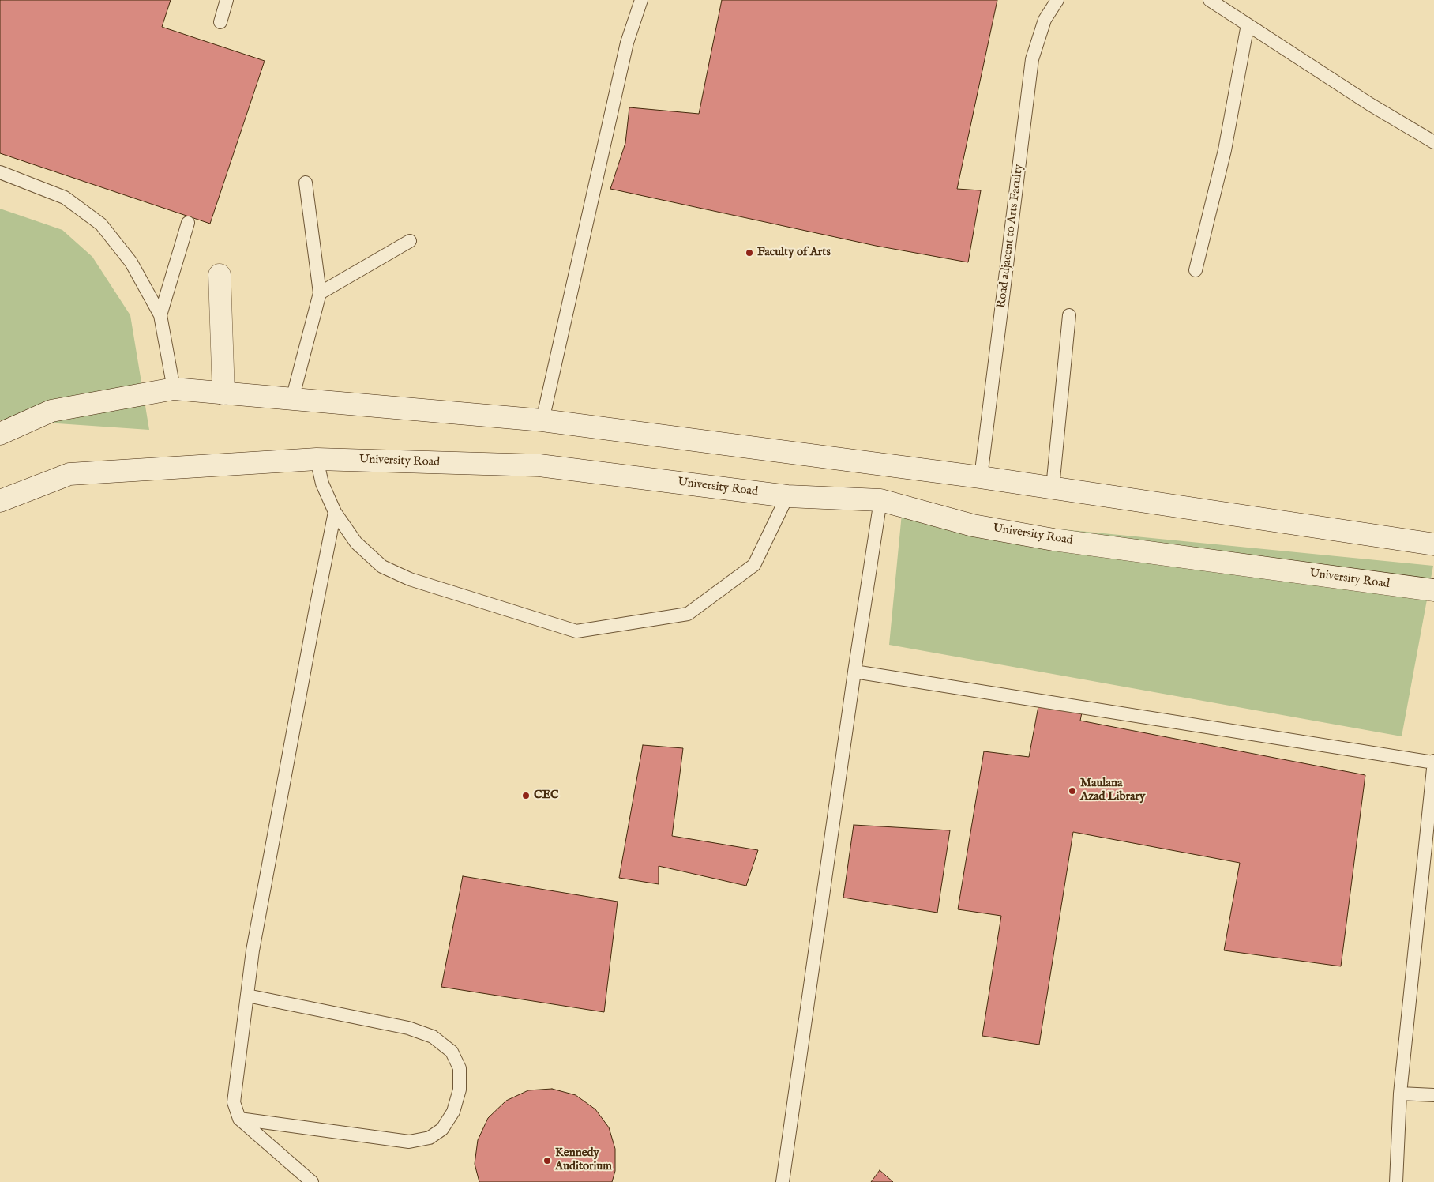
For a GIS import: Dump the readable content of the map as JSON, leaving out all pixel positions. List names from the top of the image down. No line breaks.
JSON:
{"streets":{"main road":["University Road"],"lane":["Road adjacent to Arts Faculty"]},"places":["Faculty of Arts","Maulana Azad Library","CEC","Kennedy Auditorium"]}
